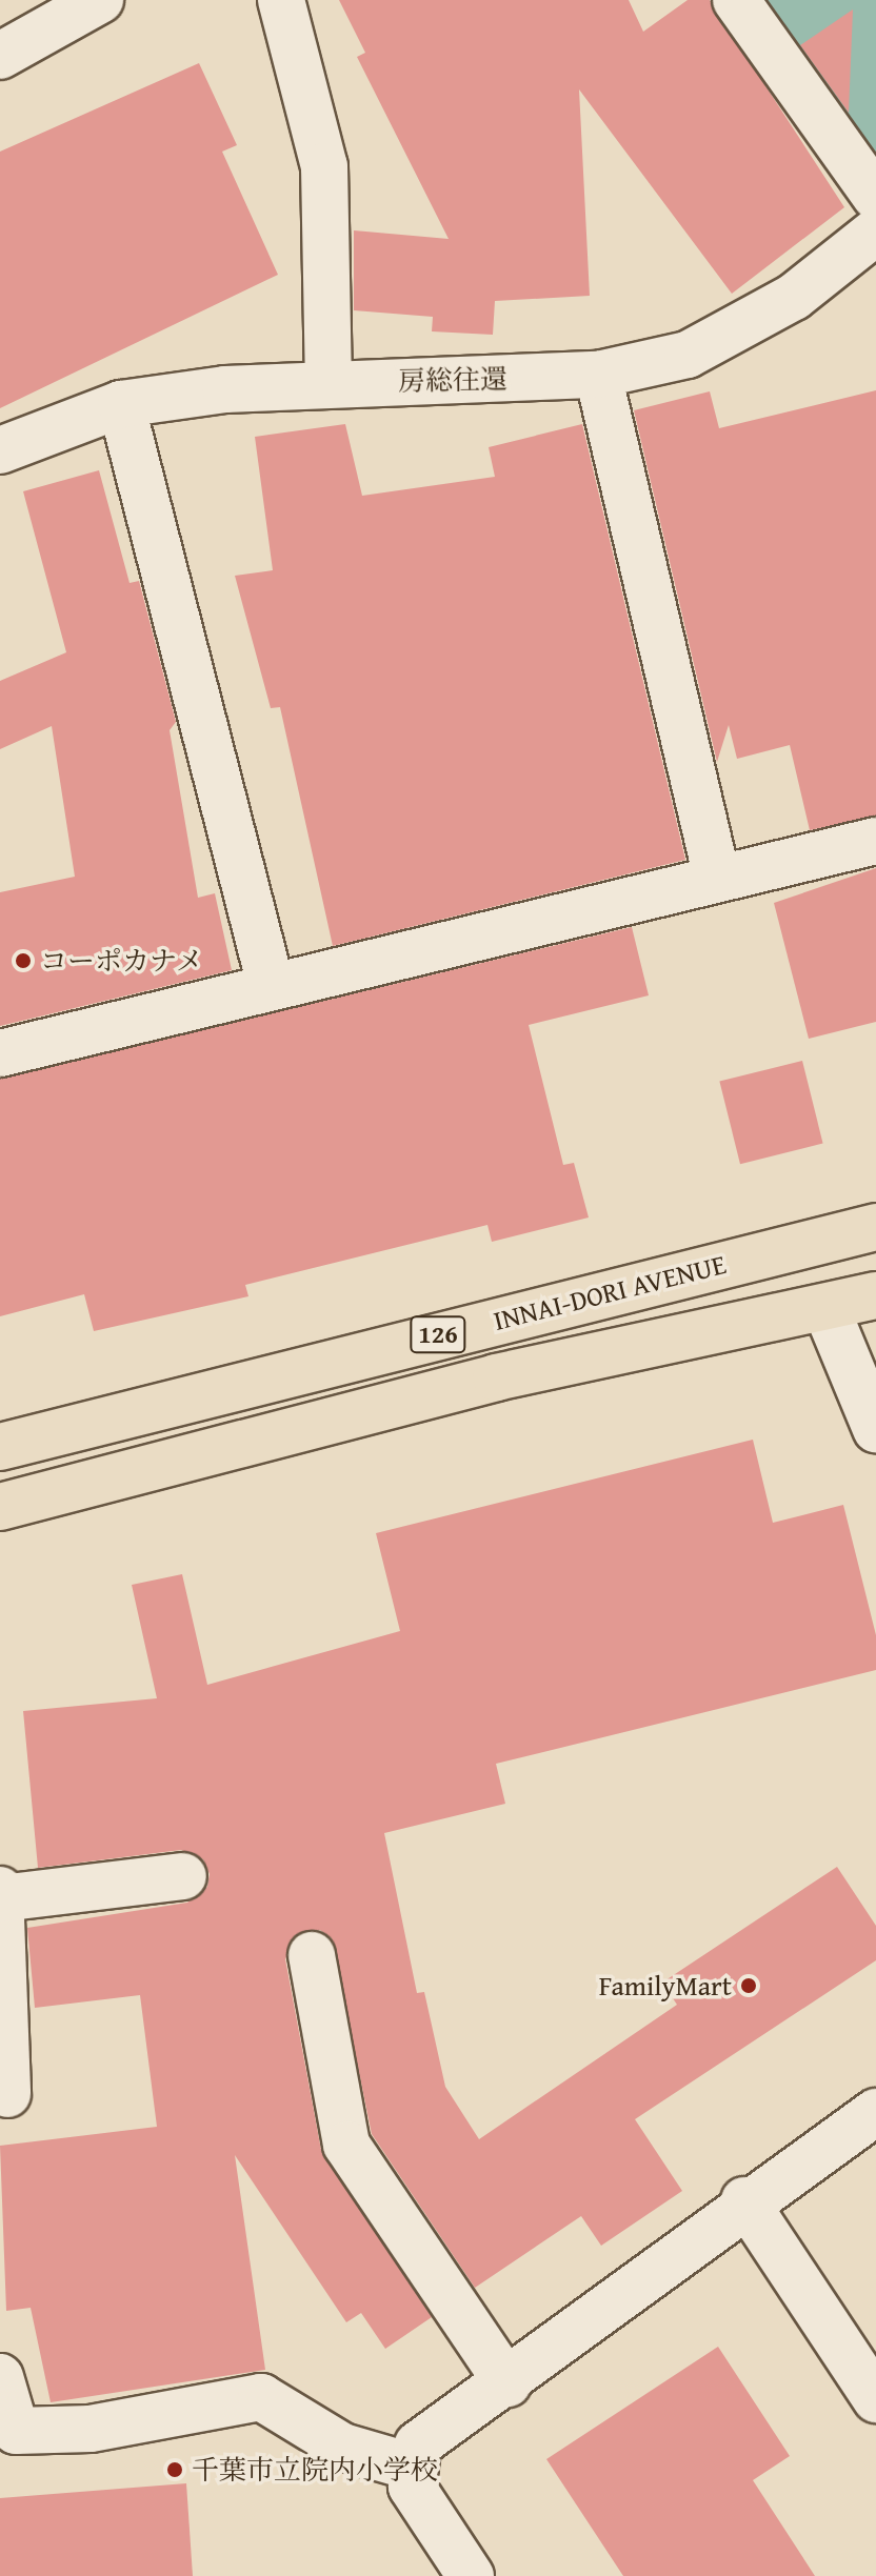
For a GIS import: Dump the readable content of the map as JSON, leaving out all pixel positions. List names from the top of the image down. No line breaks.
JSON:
{"streets":{"highway":["INNAI-DORI AVENUE","126"],"street":["房総往還"]},"places":["コーポカナメ","FamilyMart","千葉市立院内小学校"]}
